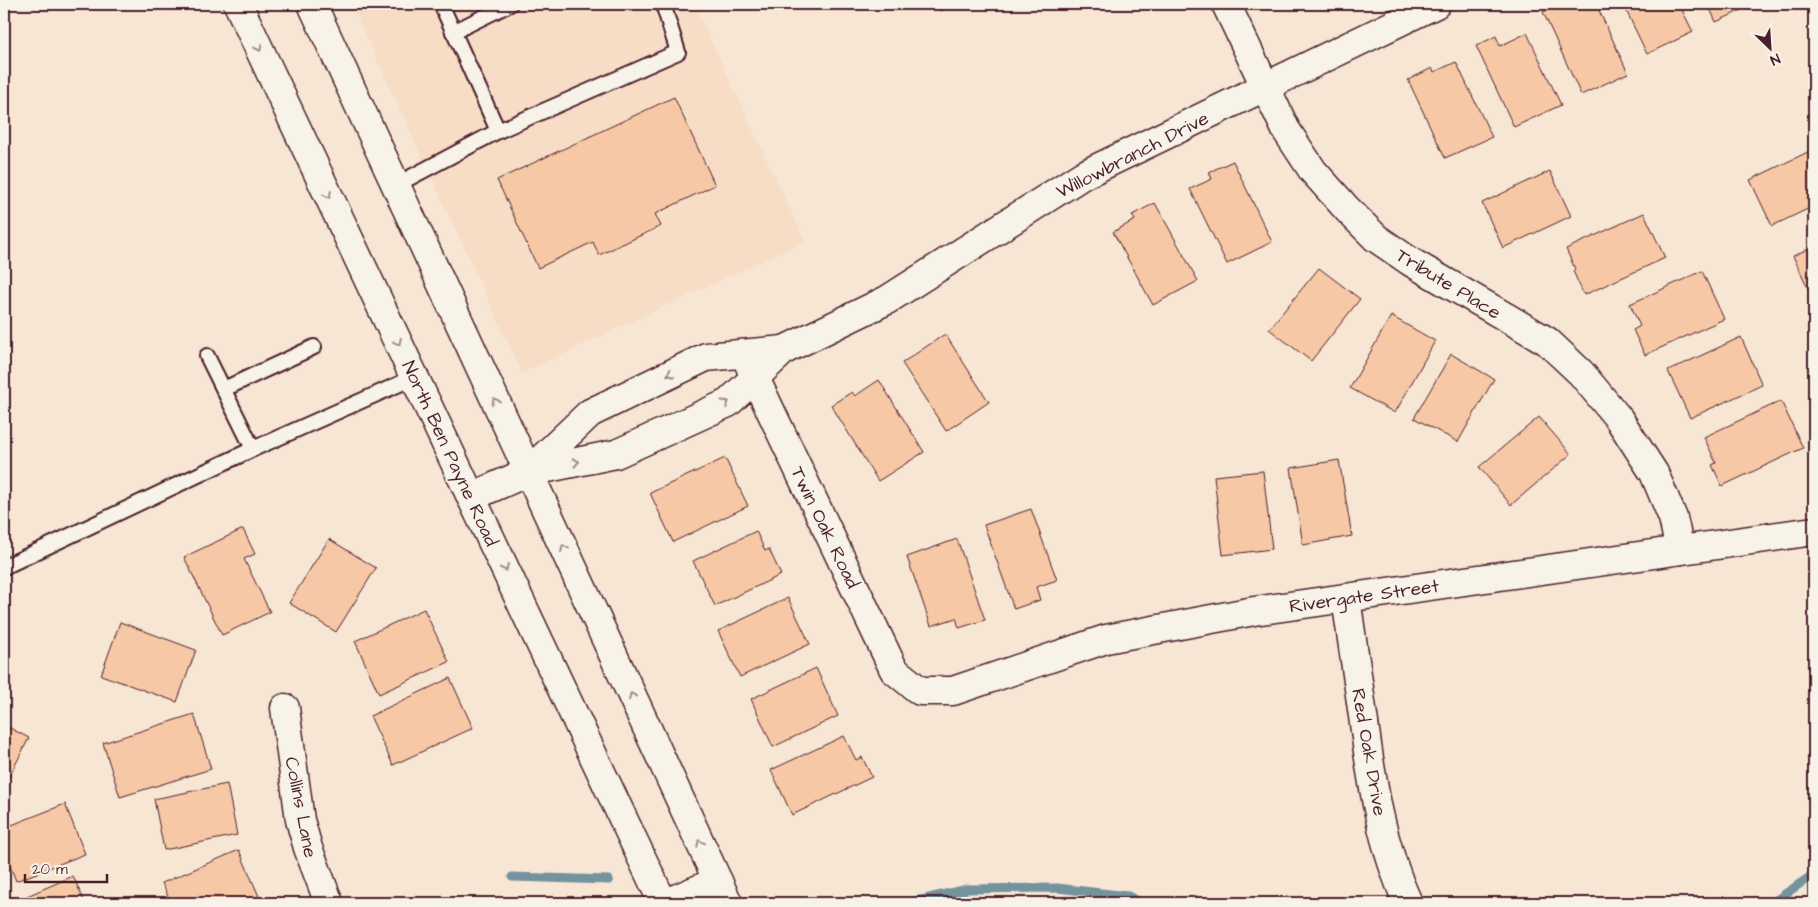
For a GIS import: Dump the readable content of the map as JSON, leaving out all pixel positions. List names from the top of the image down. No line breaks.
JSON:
{"streets":{"street":["Willowbranch Drive","Tribute Place","North Ben Payne Road","Twin Oak Road","Rivergate Street","Red Oak Drive","Collins Lane"]},"crossings":[["Willowbranch Drive","Tribute Place"],["Willowbranch Drive","North Ben Payne Road"],["Willowbranch Drive","Twin Oak Road"],["Tribute Place","Rivergate Street"],["Twin Oak Road","Rivergate Street"],["Rivergate Street","Red Oak Drive"]],"scale_bar":"20 m","north":"bottom right"}
